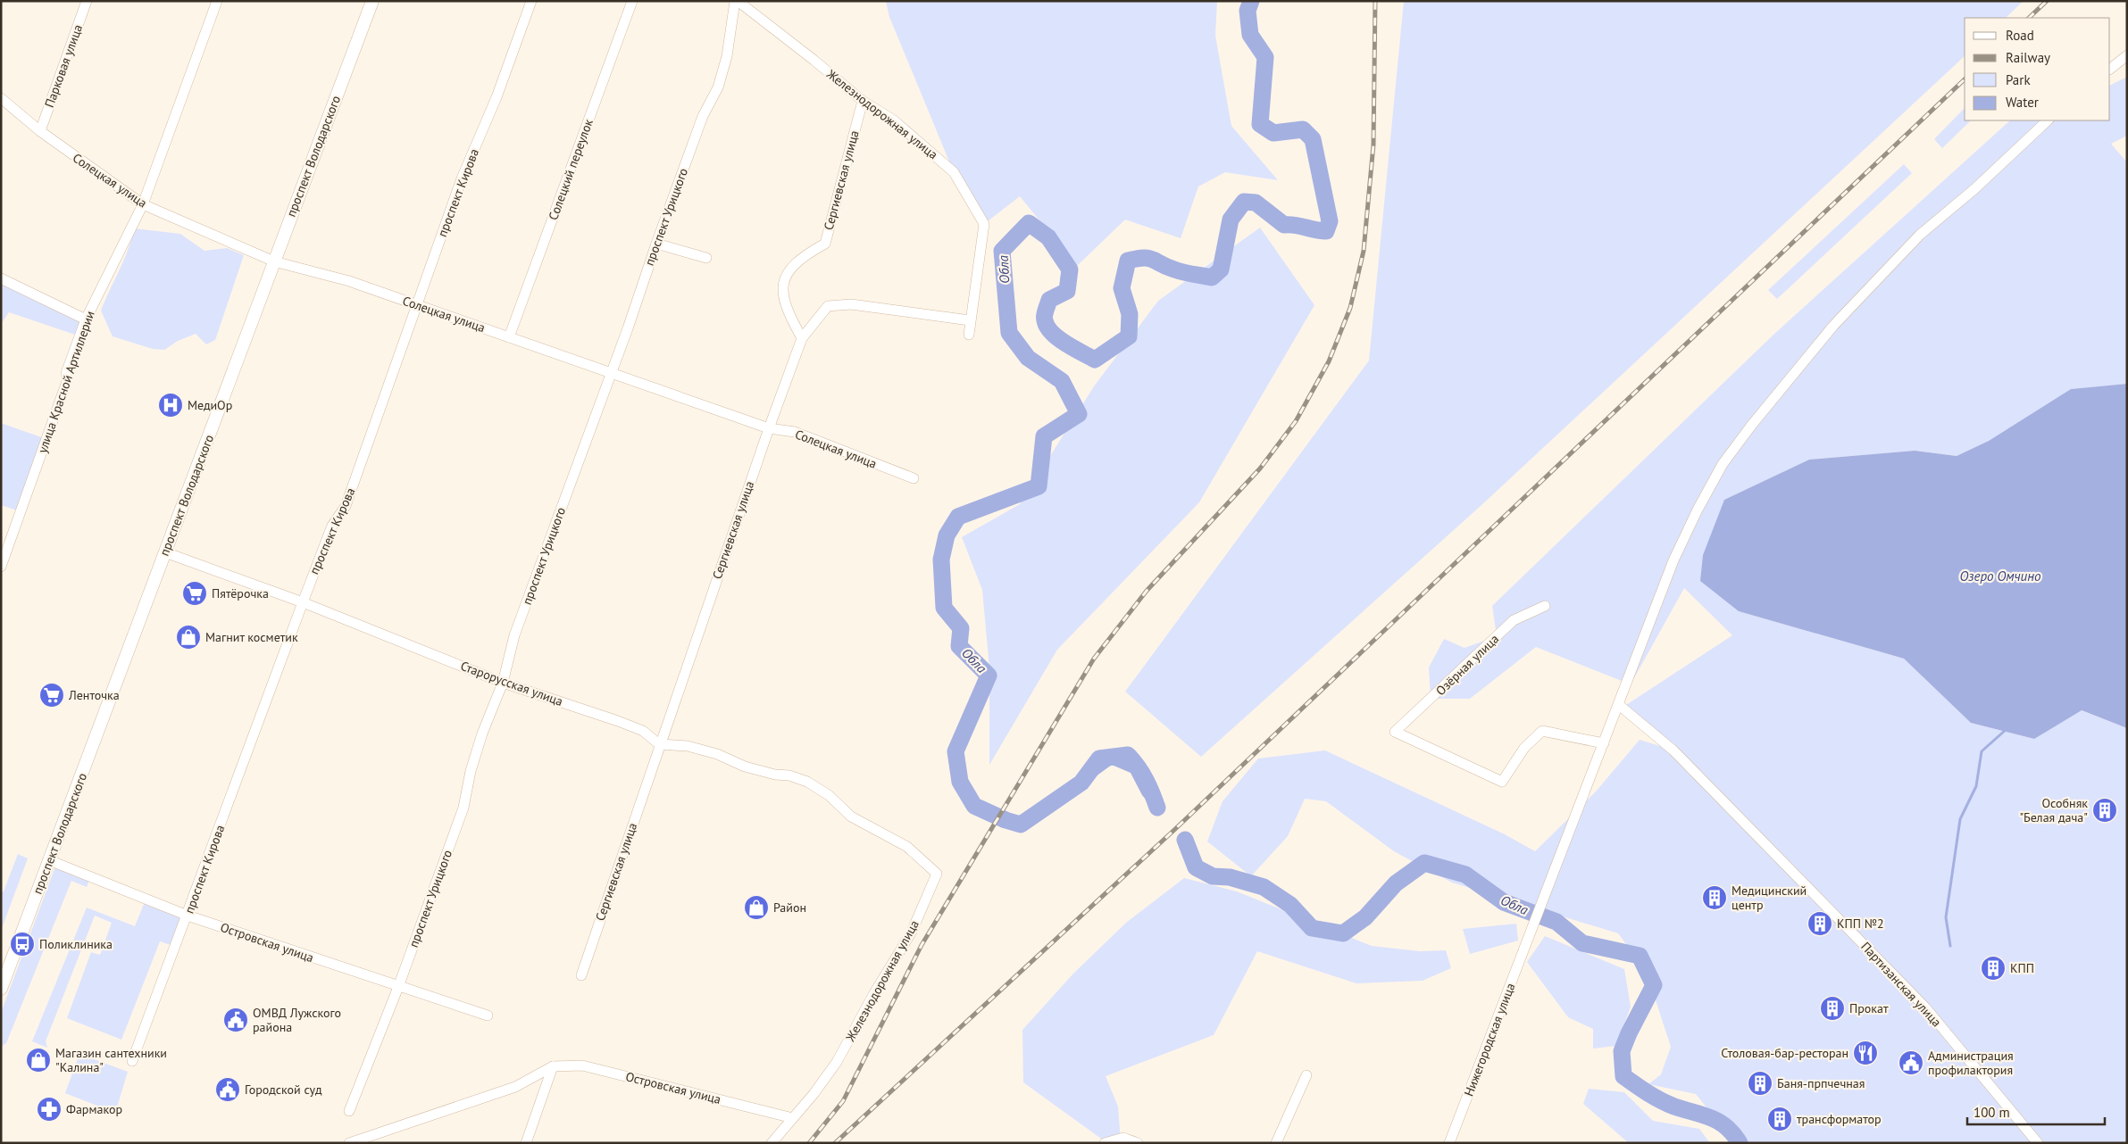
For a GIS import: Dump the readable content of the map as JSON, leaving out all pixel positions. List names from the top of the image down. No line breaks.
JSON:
{"streets":{"main road":["проспект Володарского"],"street":["Парковая улица","Железнодорожная улица","Солецкий переулок","Солецкая улица","Сергиевская улица","проспект Кирова","проспект Урицкого","улица Красной Артиллерии","Озёрная улица","Старорусская улица","Островская улица","Партизанская улица","Нижегородская улица"]},"crossings":[["Парковая улица","Солецкая улица"],["Железнодорожная улица","Сергиевская улица"],["Железнодорожная улица","проспект Урицкого"],["Железнодорожная улица","Старорусская улица"],["Железнодорожная улица","Островская улица"],["проспект Володарского","Солецкая улица"],["проспект Володарского","Старорусская улица"],["проспект Володарского","Островская улица"],["Солецкий переулок","Солецкая улица"],["Солецкая улица","Сергиевская улица"],["Солецкая улица","проспект Кирова"],["Солецкая улица","проспект Урицкого"],["Солецкая улица","улица Красной Артиллерии"],["Сергиевская улица","Старорусская улица"],["проспект Кирова","Старорусская улица"],["проспект Кирова","Островская улица"],["проспект Урицкого","Старорусская улица"],["проспект Урицкого","Островская улица"],["Озёрная улица","Нижегородская улица"]],"water":["Обла","Озеро Омчино"],"places":{"hospital":["МедиОр"],"supermarket":["Пятёрочка","Ленточка"],"shop":["Магнит косметик","Район","Магазин сантехники \"Калина\""],"building":["Особняк \"Белая дача\"","Медицинский центр","КПП №2","КПП","Прокат","Баня-прпчечная","трансформатор"],"bus stop":["Поликлиника"],"public building":["ОМВД Лужского района","Администрация профилактория","Городской суд"],"restaurant":["Столовая-бар-ресторан"],"pharmacy":["Фармакор"]},"legend":["Road","Railway","Park","Water"],"scale_bar":"100 m"}
